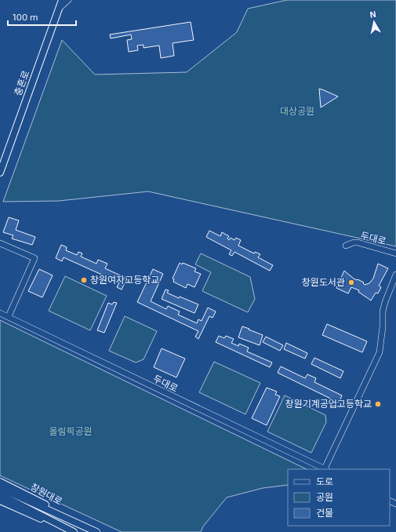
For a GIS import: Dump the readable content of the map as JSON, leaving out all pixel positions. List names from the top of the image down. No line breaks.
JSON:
{"streets":{"main road":["충혼로","창원대로"],"street":["두대로"]},"parks":["대상공원","올림픽공원"],"places":["창원여자고등학교","창원도서관","창원기계공업고등학교"],"legend":["도로","공원","건물"],"scale_bar":"100 m","north":"top"}
